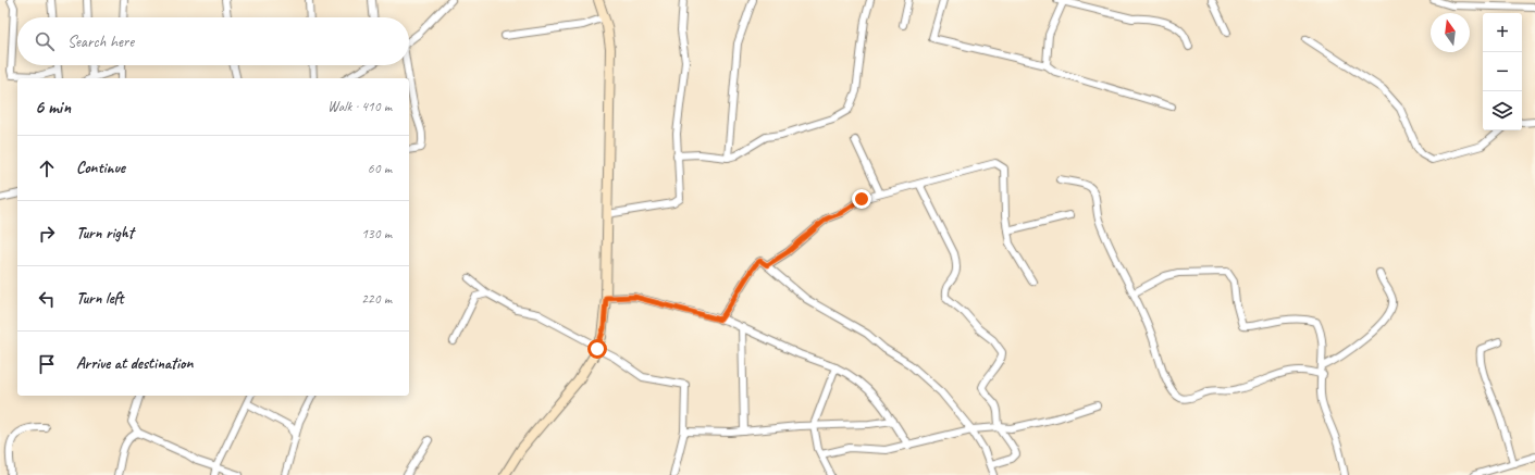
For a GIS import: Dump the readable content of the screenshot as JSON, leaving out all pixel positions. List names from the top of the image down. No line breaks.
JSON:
{"north":"top","page":{"map_buttons":["+","−"],"search":"Search here","heading":["6 min","Walk · 410 m"],"list":[["Continue","60 m"],["Turn right","130 m"],["Turn left","220 m"],"Arrive at destination"]}}
